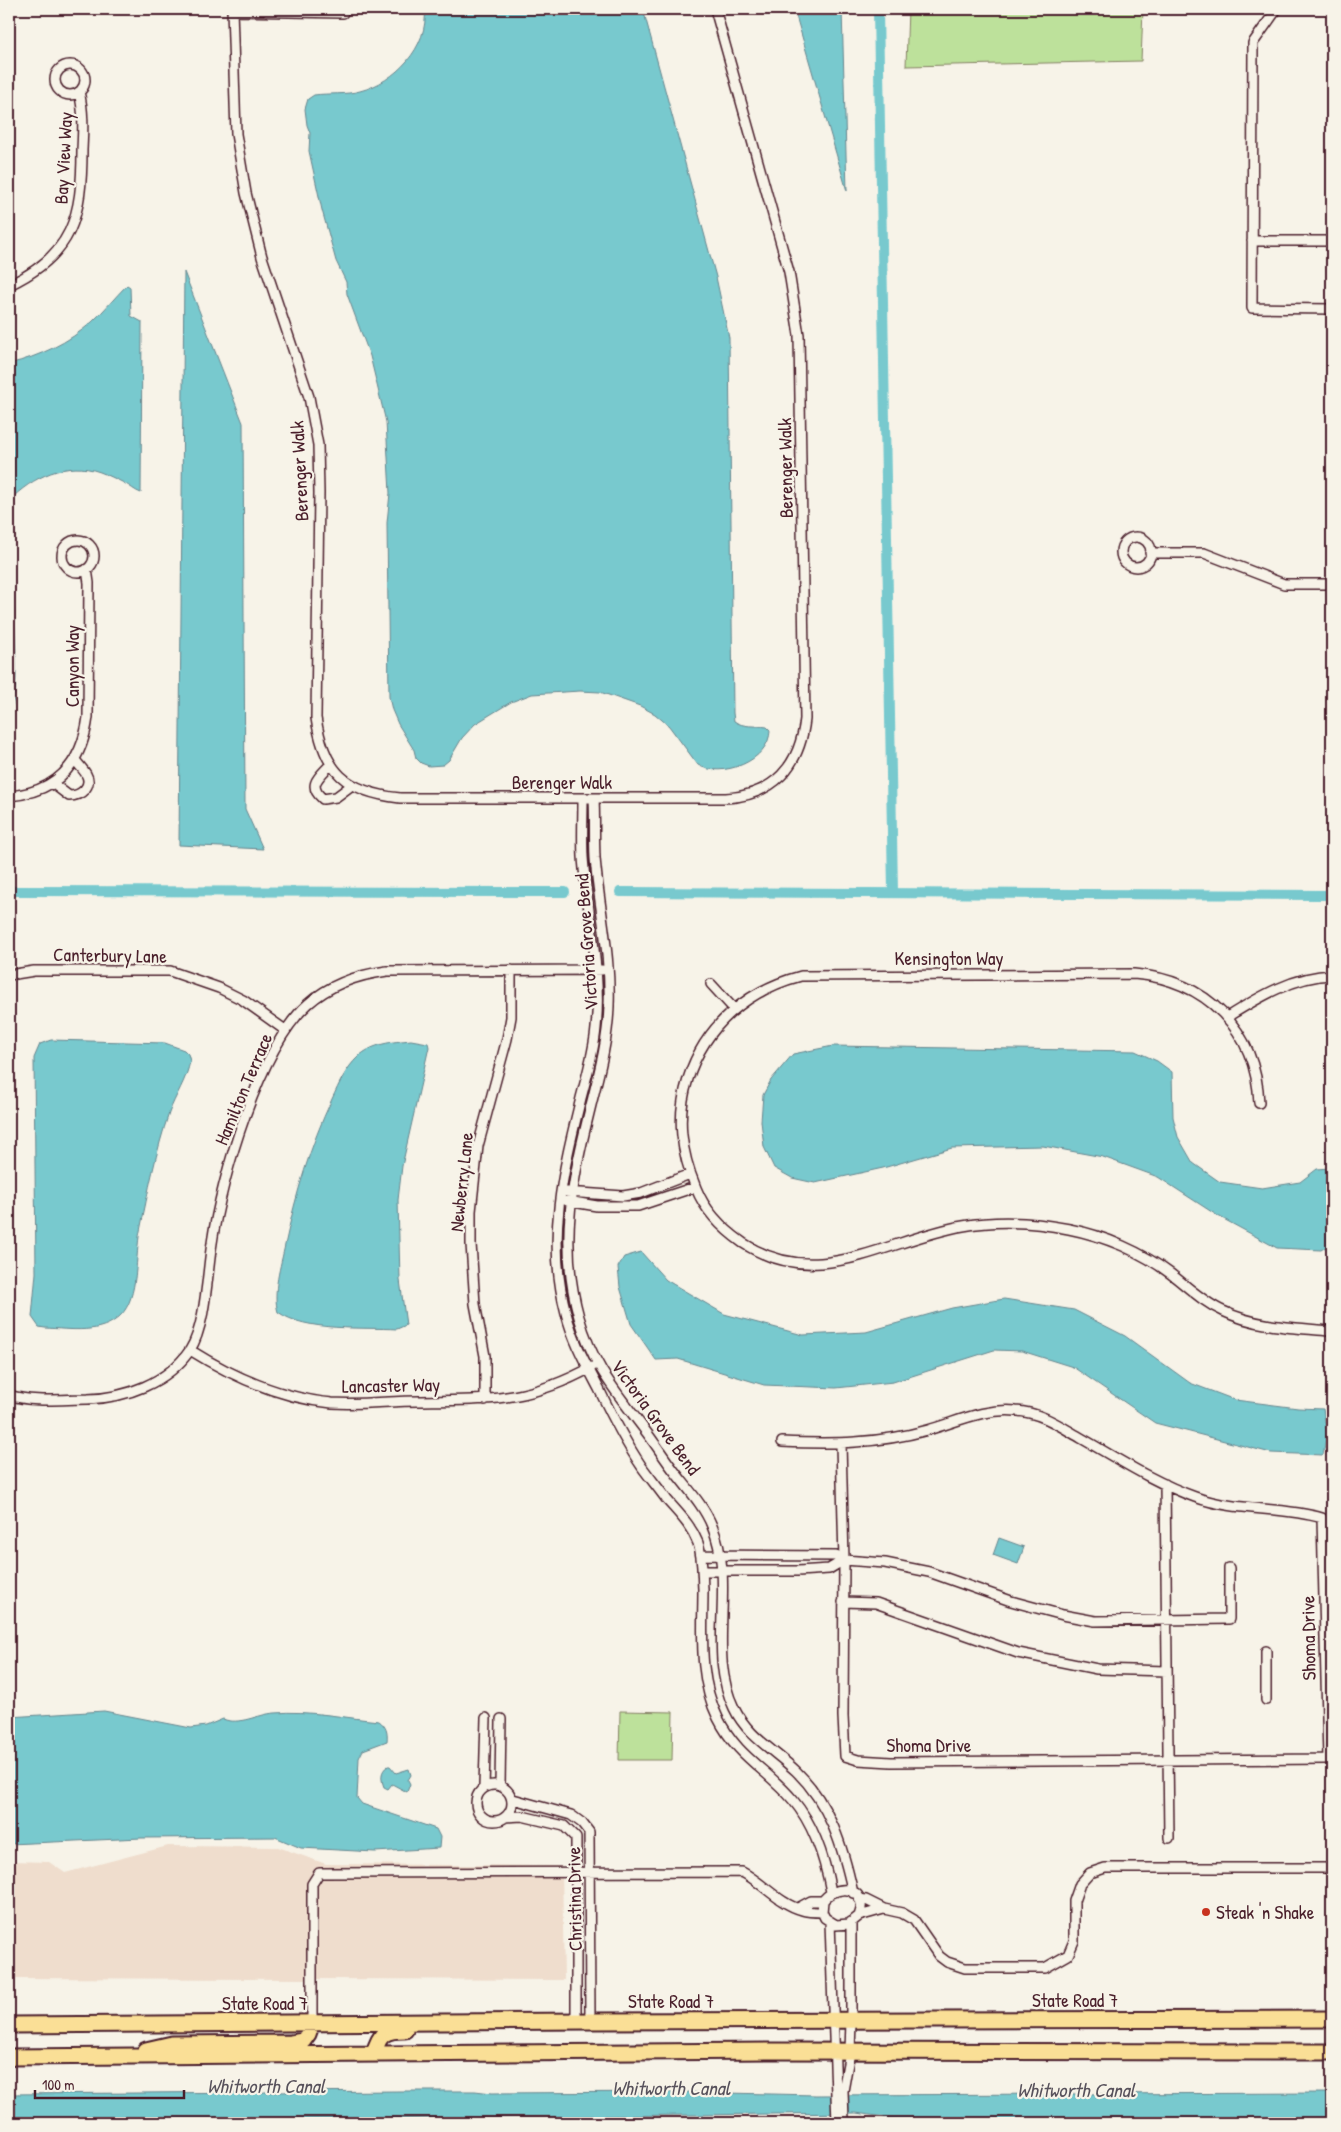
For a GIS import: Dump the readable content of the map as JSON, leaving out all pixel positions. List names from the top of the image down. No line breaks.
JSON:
{"streets":{"main road":["State Road 7"],"street":["Bay View Way","Berenger Walk","Canyon Way","Victoria Grove Bend","Canterbury Lane","Kensington Way","Hamilton Terrace","Newberry Lane","Lancaster Way","Shoma Drive","Christina Drive"]},"crossings":[["Berenger Walk","Victoria Grove Bend"],["Victoria Grove Bend","Hamilton Terrace"],["Victoria Grove Bend","Lancaster Way"],["Canterbury Lane","Hamilton Terrace"],["Hamilton Terrace","Newberry Lane"],["Hamilton Terrace","Lancaster Way"],["Newberry Lane","Lancaster Way"],["Christina Drive","State Road 7"]],"water":["Whitworth Canal"],"places":["Steak 'n Shake"],"scale_bar":"100 m"}
